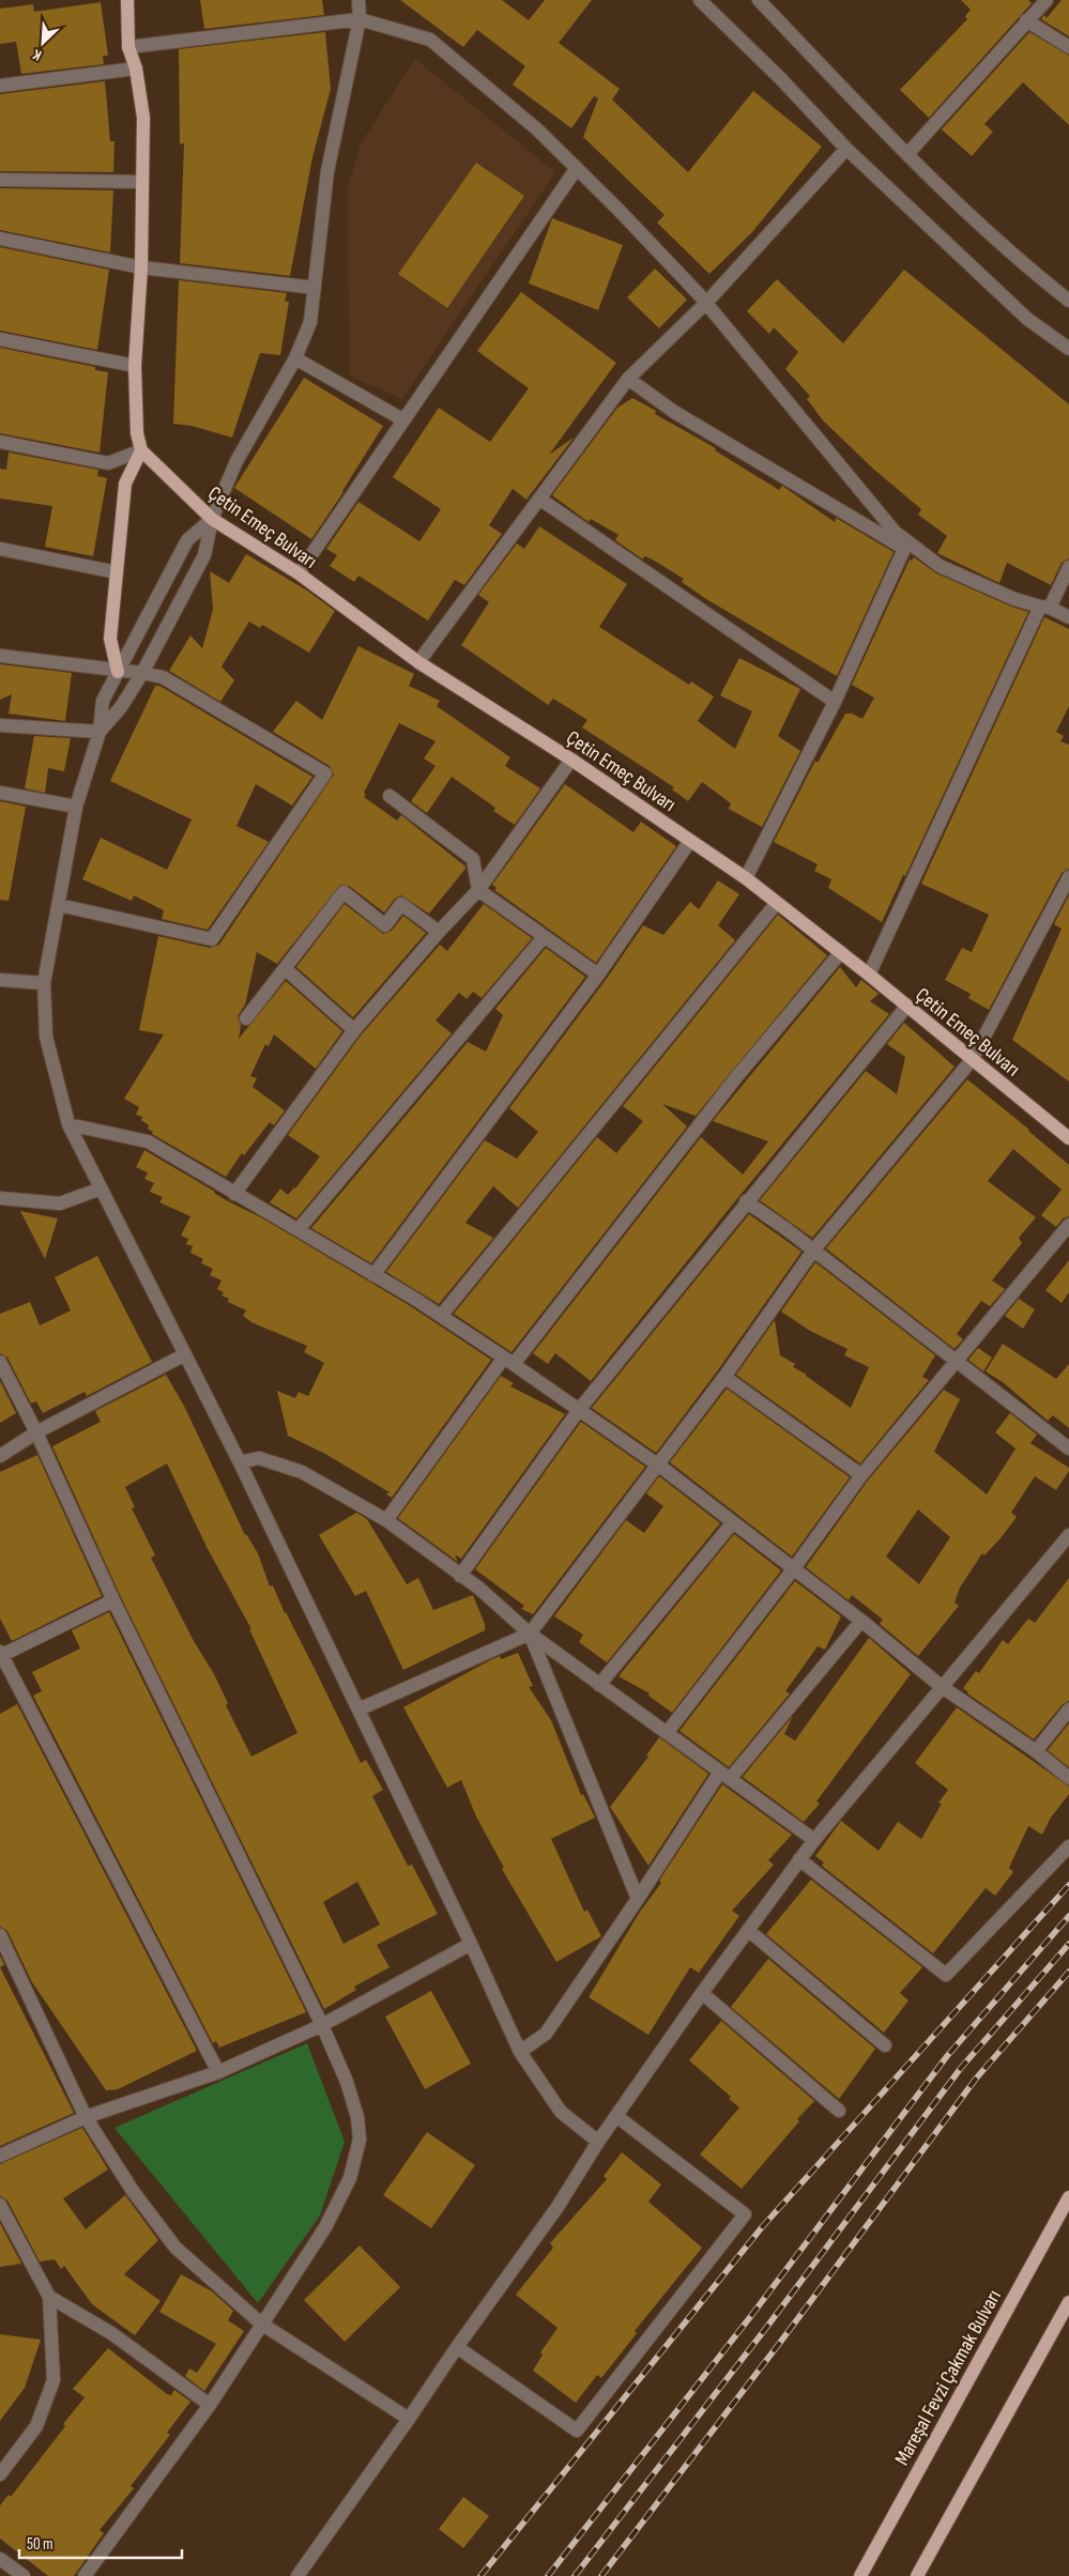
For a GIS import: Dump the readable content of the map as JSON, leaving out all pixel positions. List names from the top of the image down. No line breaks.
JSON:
{"streets":{"main road":["Çetin Emeç Bulvarı","Mareşal Fevzi Çakmak Bulvarı"]},"scale_bar":"50 m","north":"bottom left"}
